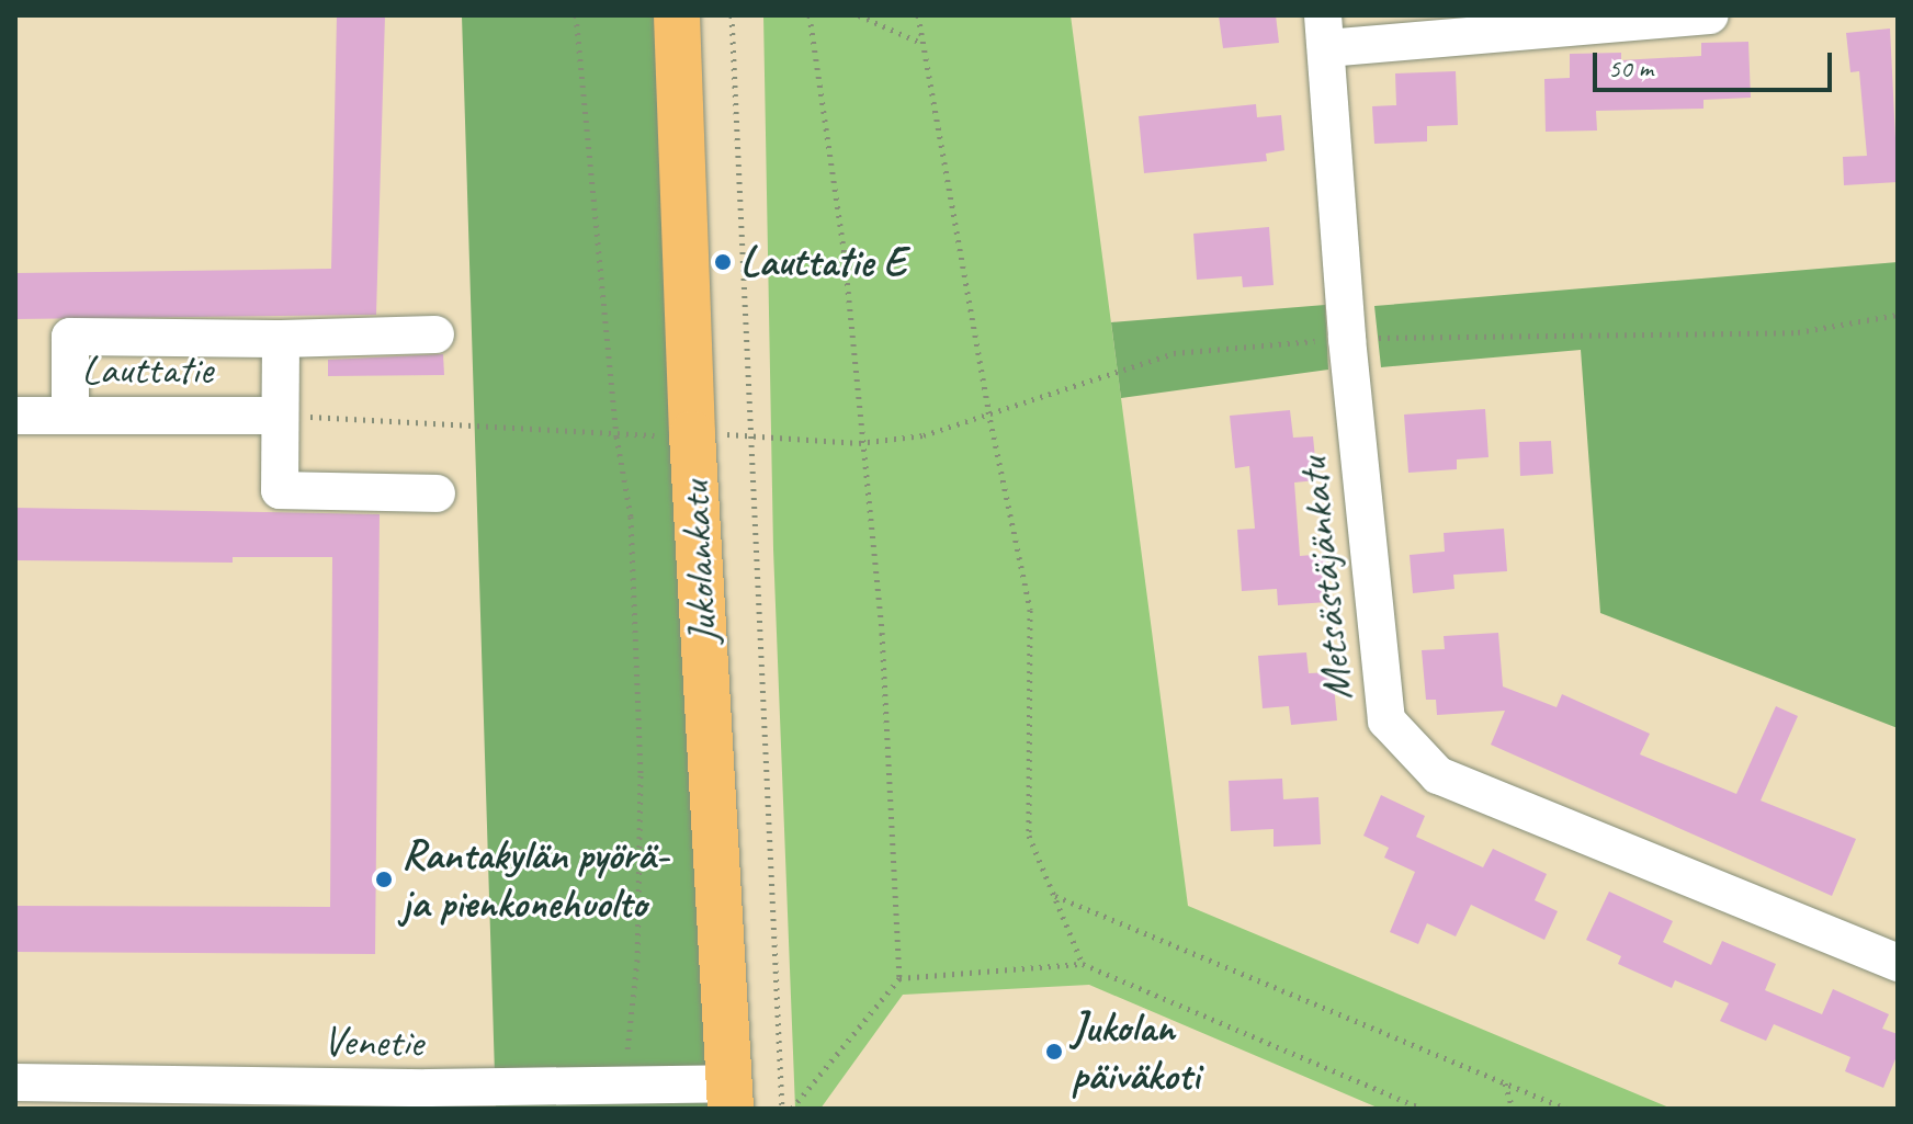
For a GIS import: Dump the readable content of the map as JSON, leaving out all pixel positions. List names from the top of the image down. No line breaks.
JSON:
{"streets":{"main road":["Jukolankatu"],"street":["Lauttatie","Metsästäjänkatu","Venetie"]},"crossings":[["Jukolankatu","Venetie"]],"places":["Lauttatie E","Rantakylän pyörä- ja pienkonehuolto","Jukolan päiväkoti"],"scale_bar":"50 m"}
